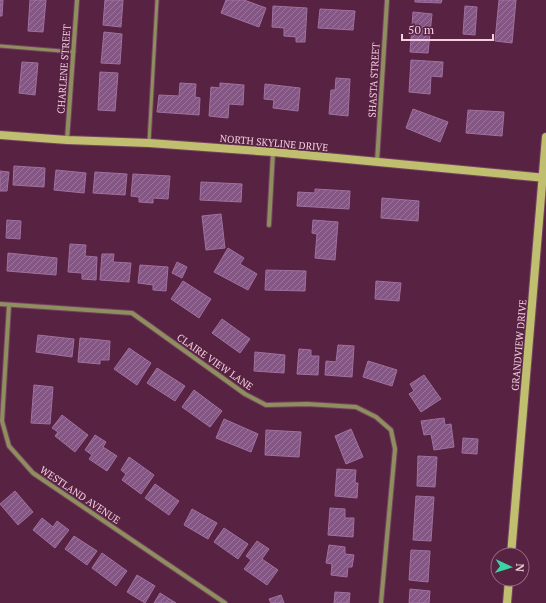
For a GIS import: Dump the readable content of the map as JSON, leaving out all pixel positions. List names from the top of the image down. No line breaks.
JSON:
{"streets":{"main road":["NORTH SKYLINE DRIVE","GRANDVIEW DRIVE"],"street":["CHARLENE STREET","SHASTA STREET","CLAIRE VIEW LANE","WESTLAND AVENUE"]},"crossings":[["CHARLENE STREET","NORTH SKYLINE DRIVE"],["SHASTA STREET","NORTH SKYLINE DRIVE"],["NORTH SKYLINE DRIVE","GRANDVIEW DRIVE"],["CLAIRE VIEW LANE","WESTLAND AVENUE"]],"scale_bar":"50 m","north":"right"}
